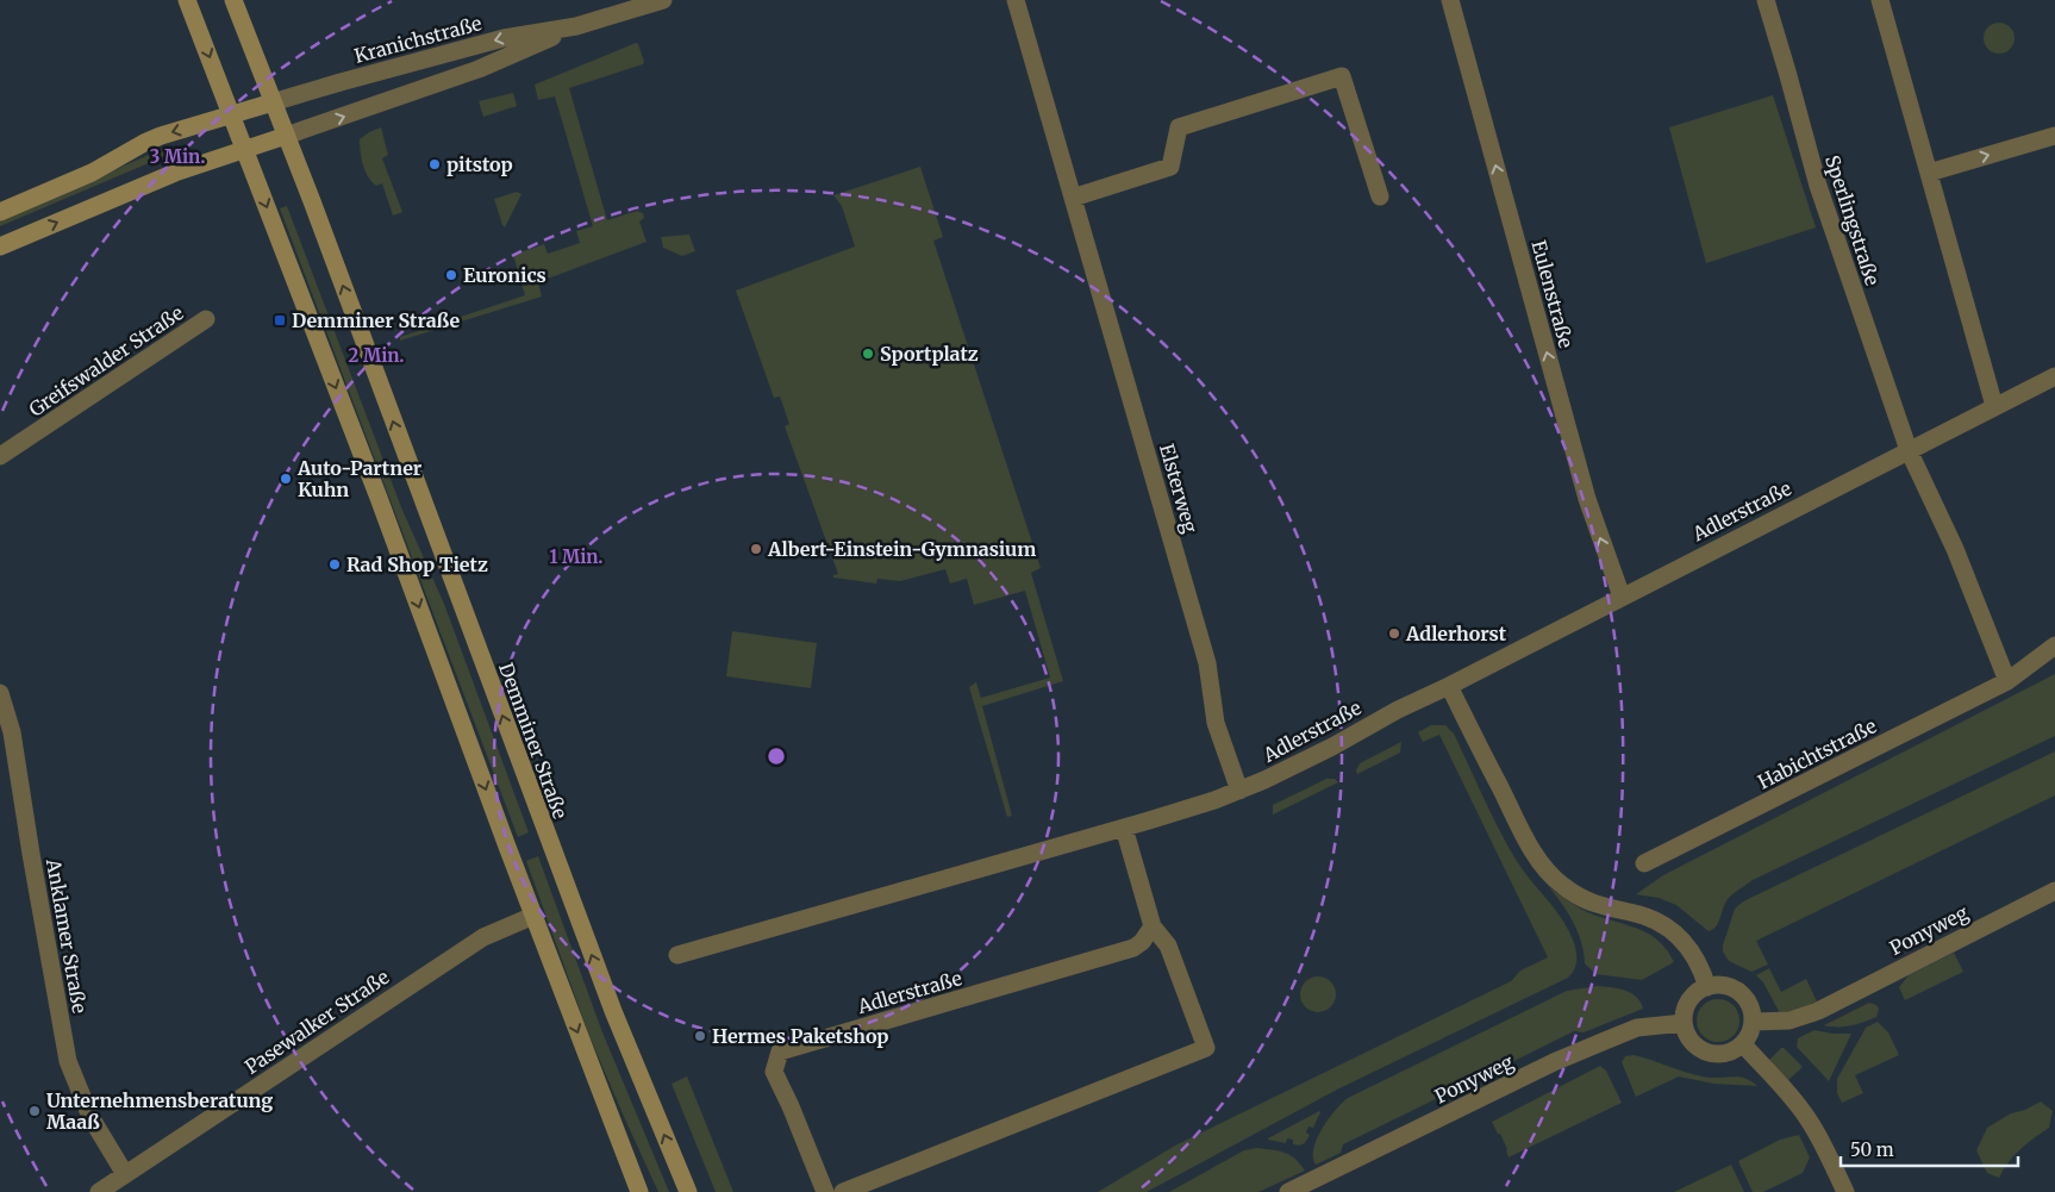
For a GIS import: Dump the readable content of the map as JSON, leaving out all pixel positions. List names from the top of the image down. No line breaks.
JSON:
{"streets":{"main road":["Demminer Straße"],"street":["Kranichstraße","Sperlingstraße","Eulenstraße","Greifswalder Straße","Elsterweg","Adlerstraße","Habichtstraße","Ponyweg","Anklamer Straße","Pasewalker Straße"]},"crossings":[["Kranichstraße","Demminer Straße"],["Sperlingstraße","Adlerstraße"],["Eulenstraße","Adlerstraße"],["Elsterweg","Adlerstraße"],["Anklamer Straße","Pasewalker Straße"]],"one_way":["Eulenstraße"],"places":{"other":["pitstop","Euronics","Sportplatz","Auto-Partner Kuhn","Albert-Einstein-Gymnasium","Rad Shop Tietz","Adlerhorst","Hermes Paketshop","Unternehmensberatung Maaß"],"transit":["Demminer Straße"]},"scale_bar":"50 m","rings":["3 Min.","2 Min.","1 Min."]}
